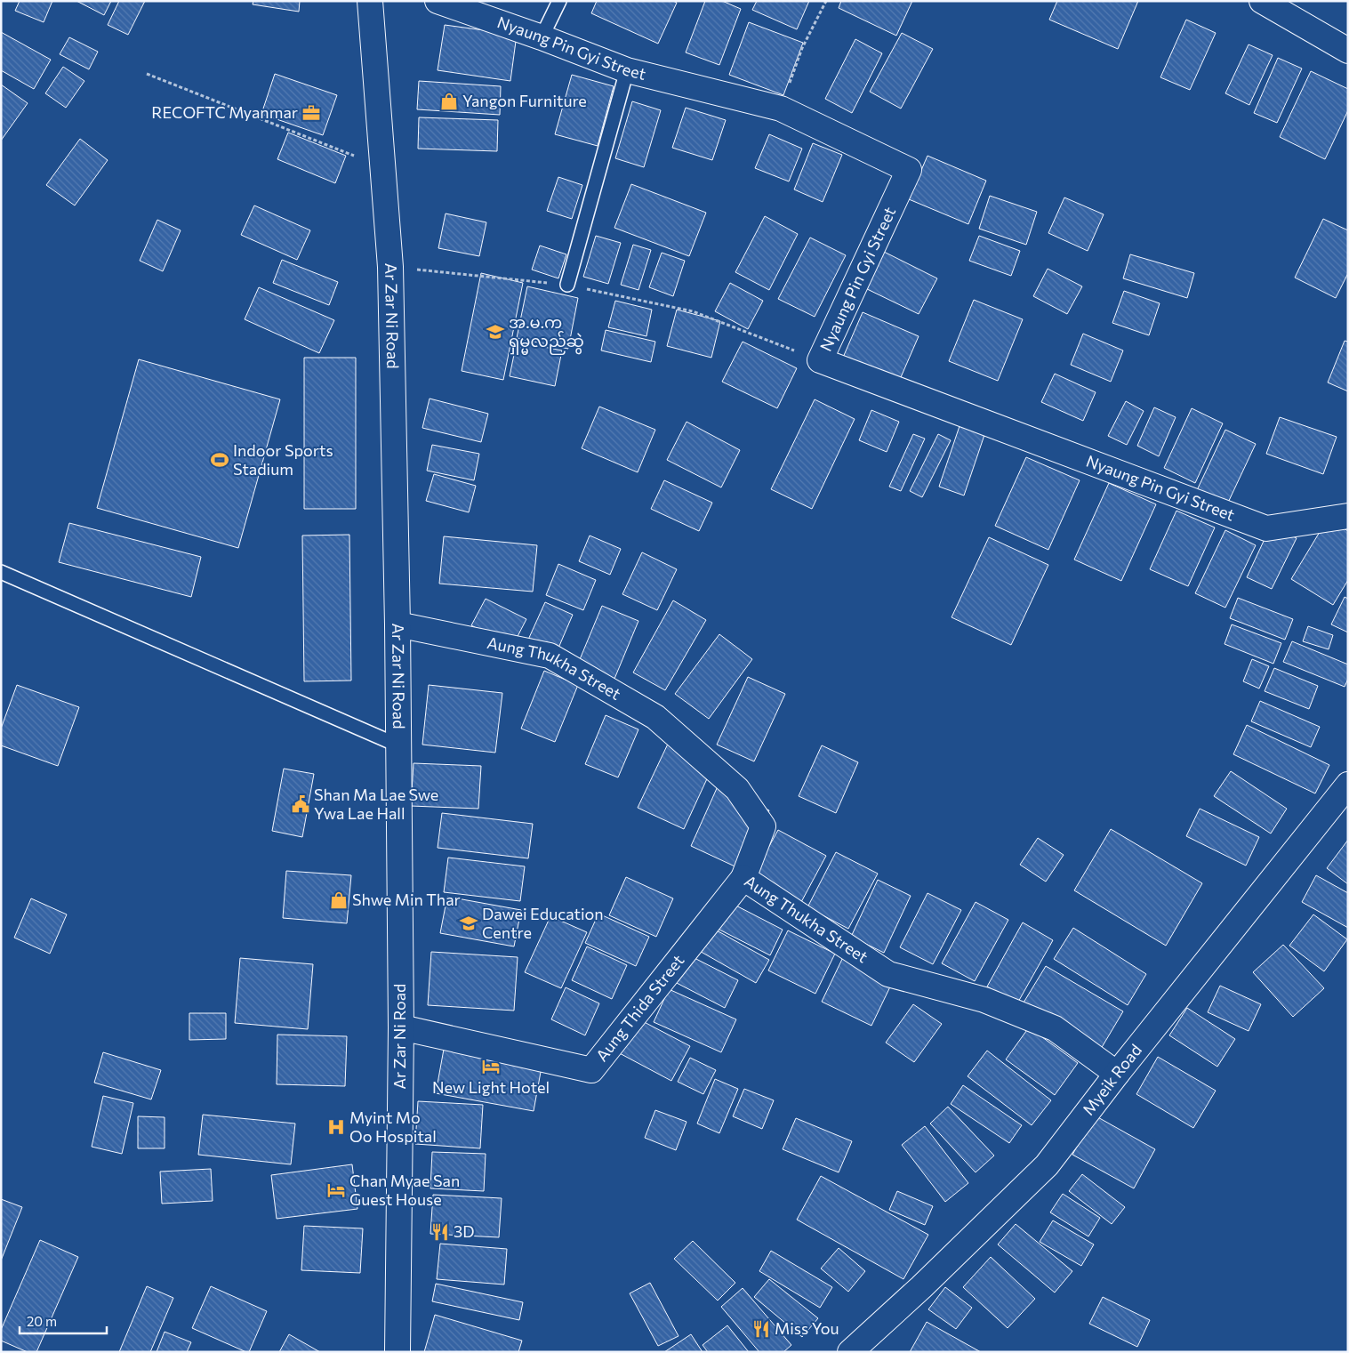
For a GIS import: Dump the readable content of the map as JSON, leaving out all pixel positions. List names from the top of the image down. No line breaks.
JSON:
{"streets":{"main road":["Nyaung Pin Gyi Street","Ar Zar Ni Road","Aung Thukha Street","Aung Thida Street","Myeik Road"]},"crossings":[["Ar Zar Ni Road","Aung Thukha Street"],["Ar Zar Ni Road","Aung Thida Street"],["Aung Thukha Street","Aung Thida Street"],["Aung Thukha Street","Myeik Road"]],"places":{"shop":["Yangon Furniture","Shwe Min Thar"],"office":["RECOFTC Myanmar"],"school or university":["အ.မ.က ရှမ္မလည်ဆွဲ","Dawei Education Centre"],"sports":["Indoor Sports Stadium"],"public building":["Shan Ma Lae Swe Ywa Lae Hall"],"hotel":["New Light Hotel","Chan Myae San Guest House"],"hospital":["Myint Mo Oo Hospital"],"restaurant":["3D","Miss You"]},"scale_bar":"20 m"}
